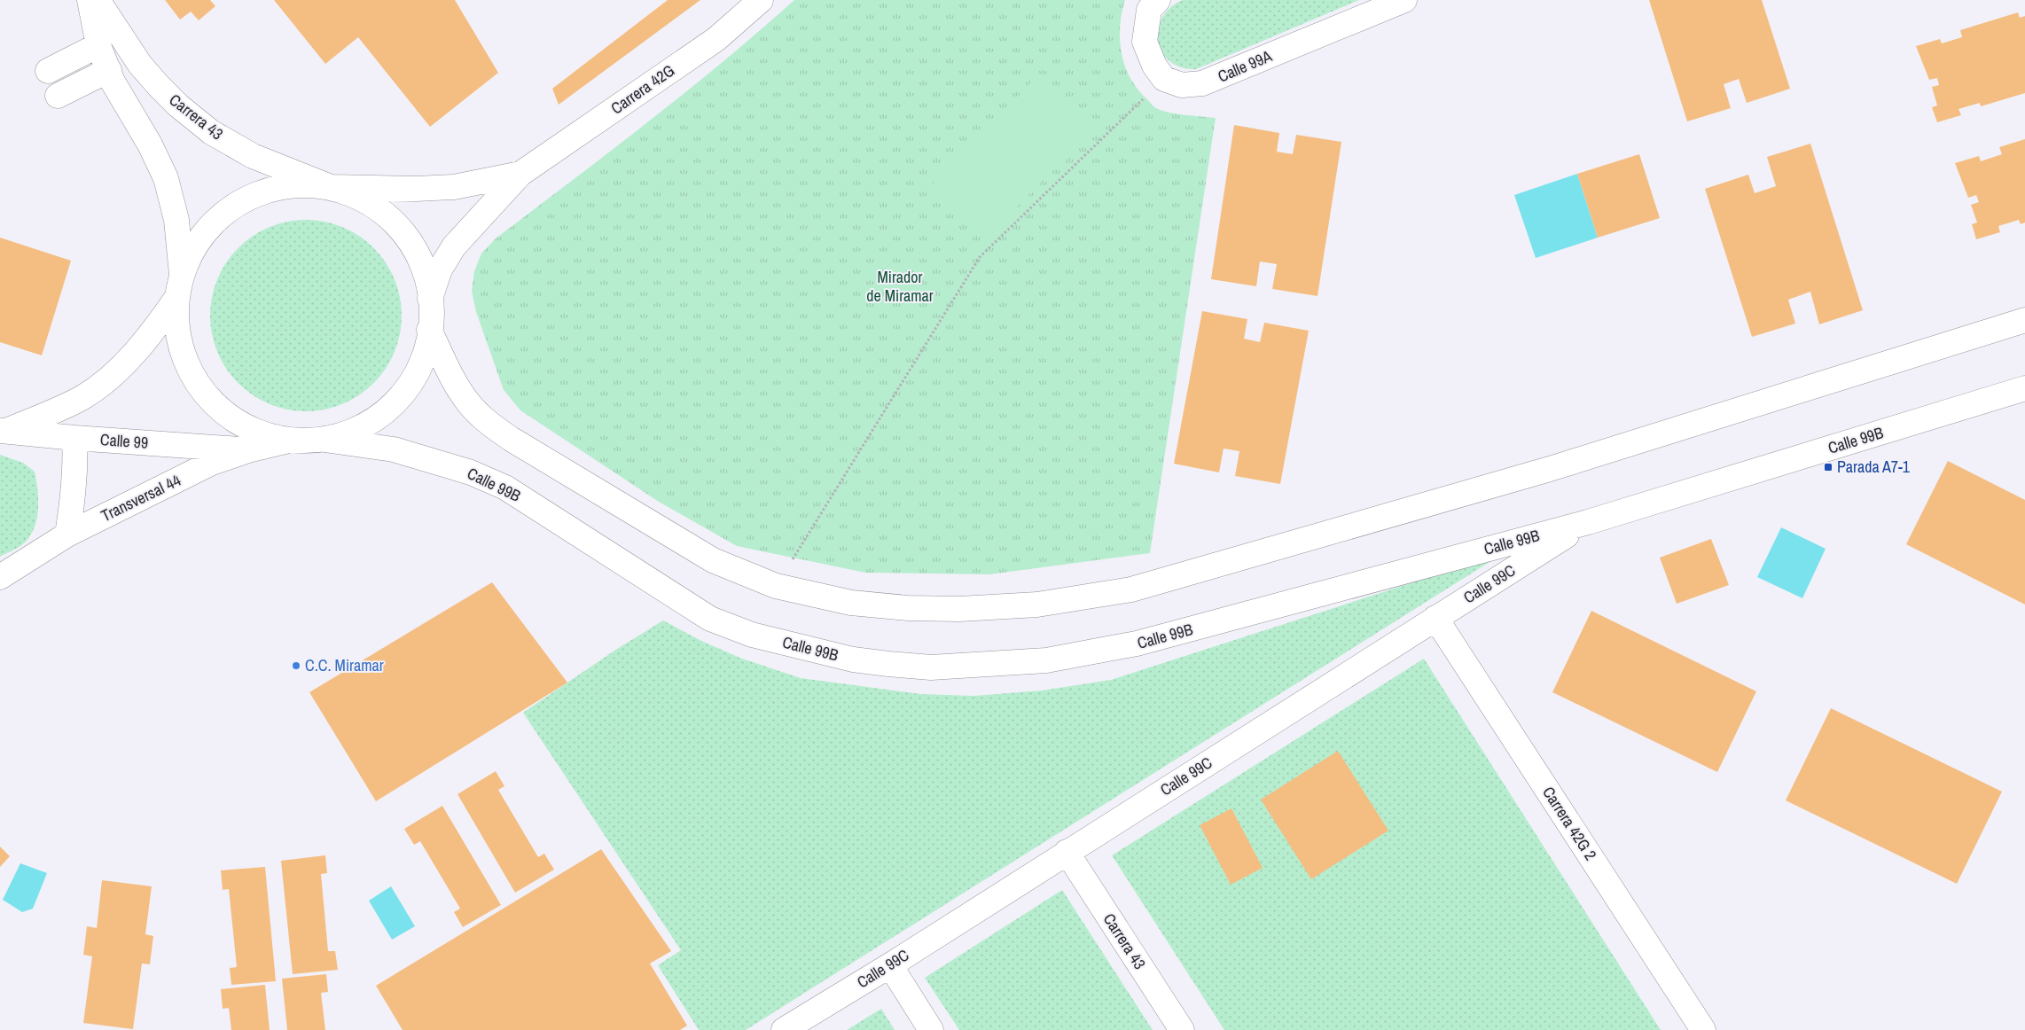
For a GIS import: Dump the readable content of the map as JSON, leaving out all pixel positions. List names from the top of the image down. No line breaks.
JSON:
{"streets":{"street":["Calle 99A","Carrera 42G","Carrera 43","Calle 99B","Calle 99","Transversal 44","Calle 99C","Carrera 42G 2"]},"crossings":[["Carrera 42G","Carrera 43"],["Carrera 43","Calle 99C"],["Calle 99B","Calle 99C"],["Calle 99","Transversal 44"],["Calle 99C","Carrera 42G 2"]],"parks":["Mirador de Miramar"],"places":{"transit":["Parada A7-1"],"other":["C.C. Miramar"]}}
